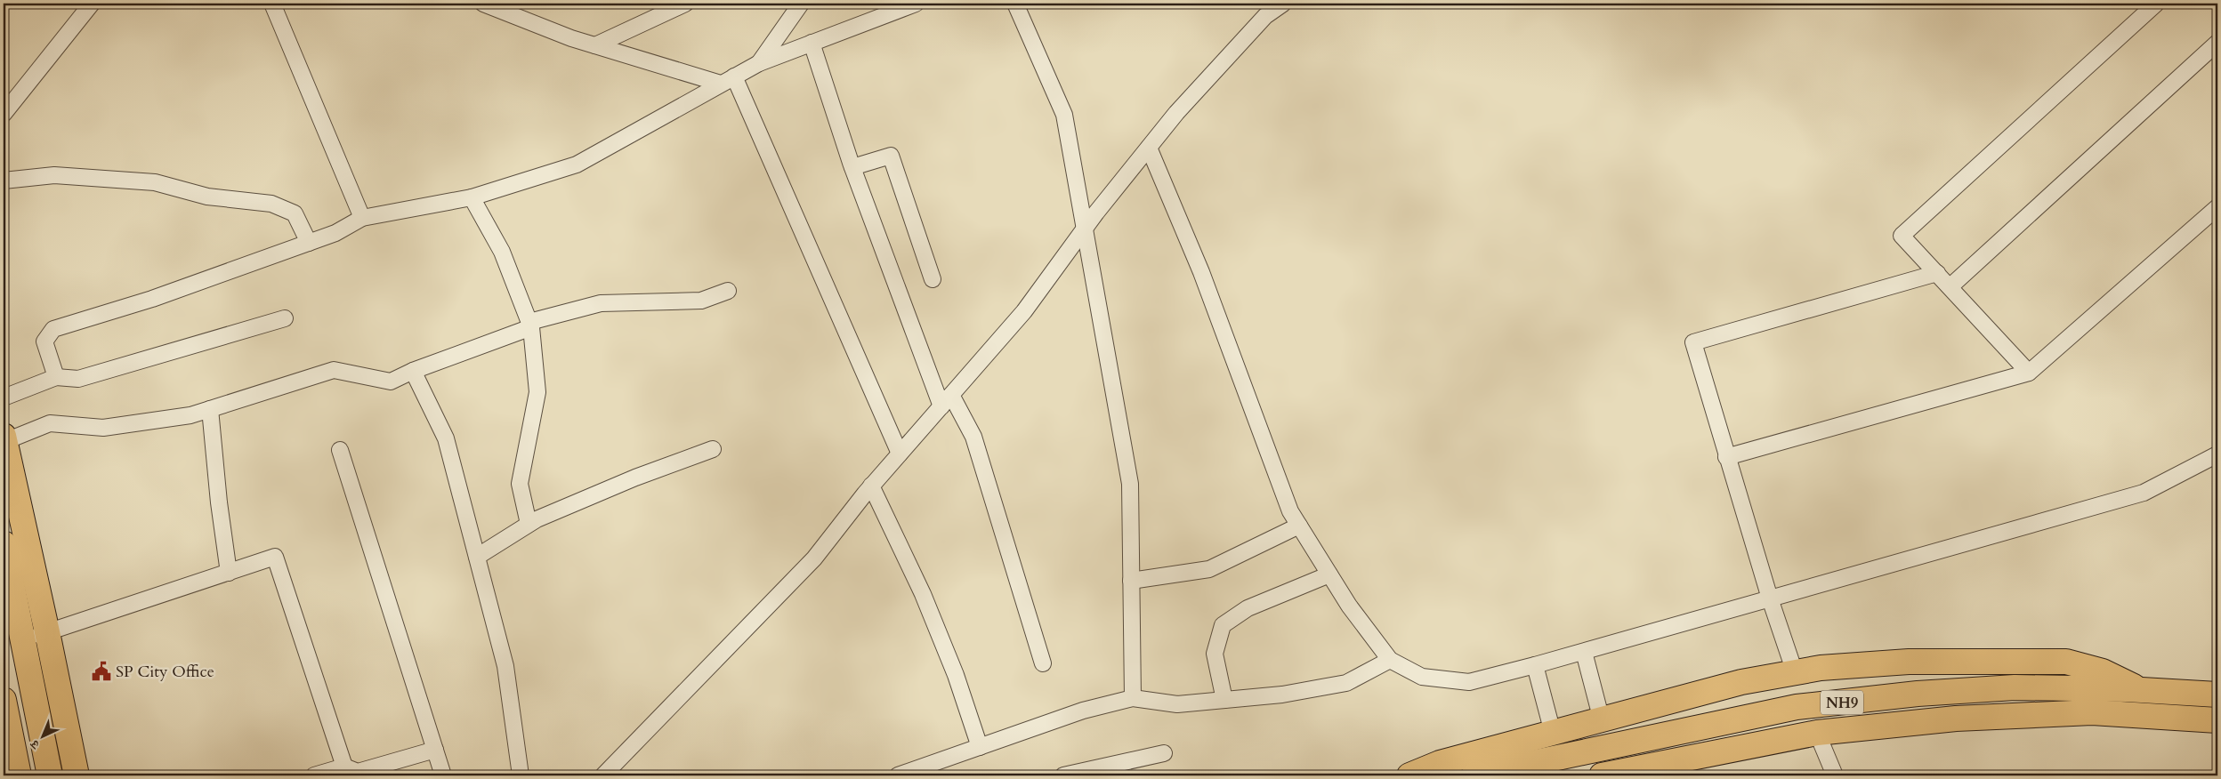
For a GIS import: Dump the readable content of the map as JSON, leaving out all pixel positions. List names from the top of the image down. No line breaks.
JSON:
{"streets":{"highway":["NH9"]},"places":{"public building":["SP City Office"]},"north":"bottom left"}
